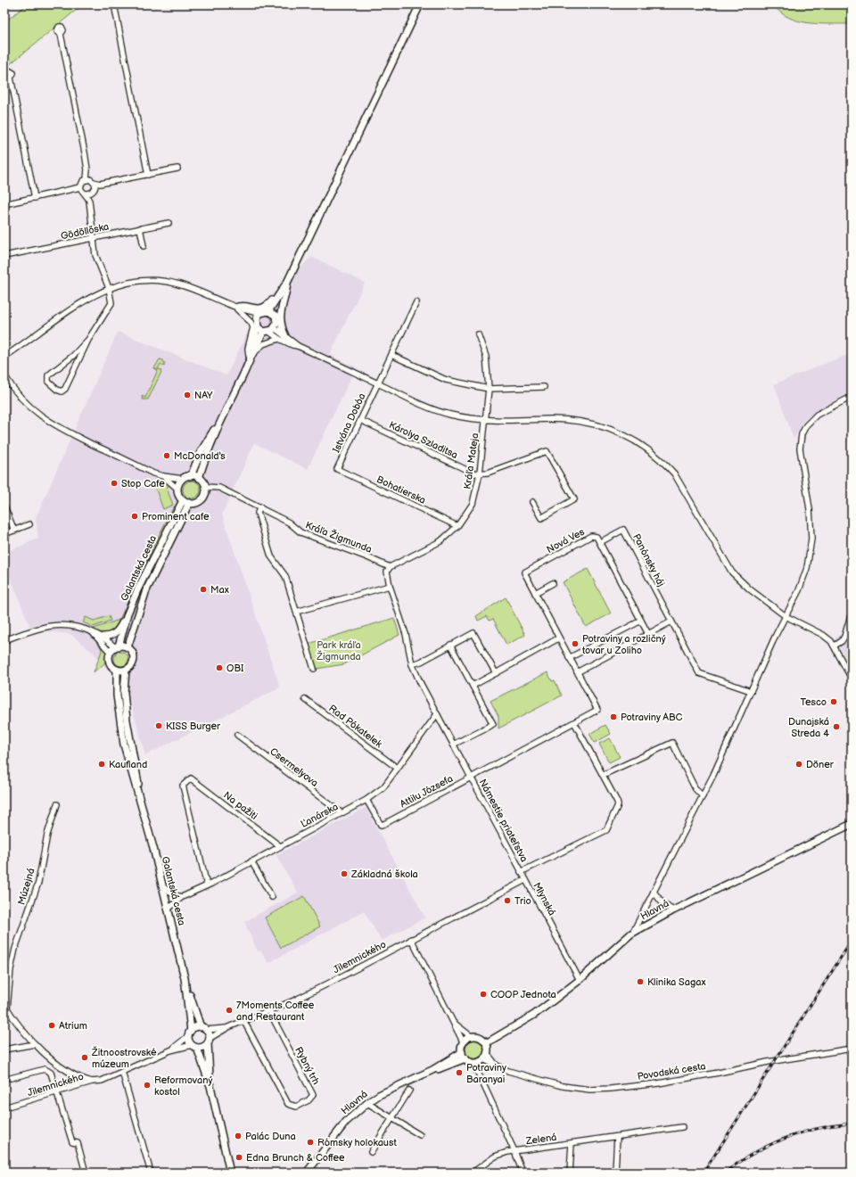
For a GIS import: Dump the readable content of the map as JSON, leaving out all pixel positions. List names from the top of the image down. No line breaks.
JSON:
{"streets":{"main road":["Galantská cesta","Hlavná"],"street":["Gödöllőska","Istvána Dobóa","Károlya Szladitsa","Kráľa Mateja","Bohatierska","Kráľa Žigmunda","Nová Ves","Panónsky háj","Rad Pókatelek","Csermelyova","Attilu Józsefa","Na pažiti","Ľanárska","Námestie priateľstva","Múzejná","Mlynská","Jilemnického","Rybný trh","Povodská cesta","Zelená"]},"crossings":[["Istvána Dobóa","Károlya Szladitsa"],["Istvána Dobóa","Bohatierska"],["Károlya Szladitsa","Kráľa Mateja"],["Kráľa Mateja","Bohatierska"],["Kráľa Mateja","Kráľa Žigmunda"],["Kráľa Žigmunda","Galantská cesta"],["Nová Ves","Panónsky háj"],["Nová Ves","Attilu Józsefa"],["Nová Ves","Námestie priateľstva"],["Galantská cesta","Ľanárska"],["Galantská cesta","Jilemnického"],["Rad Pókatelek","Ľanárska"],["Csermelyova","Ľanárska"],["Attilu Józsefa","Ľanárska"],["Attilu Józsefa","Námestie priateľstva"],["Na pažiti","Ľanárska"],["Námestie priateľstva","Mlynská"],["Múzejná","Jilemnického"],["Mlynská","Hlavná"],["Mlynská","Jilemnického"],["Hlavná","Povodská cesta"],["Jilemnického","Rybný trh"]],"parks":["Park kráľa Žigmunda"],"places":["NAY","McDonald's","Stop Cafe","Prominent cafe","Max","Potraviny a rozličný tovar u Zoliho","OBI","Tesco","Potraviny ABC","KISS Burger","Dunajská Streda 4","Kaufland","Döner","Základná škola","Trio","Klinika Sagax","COOP Jednota","7Moments Coffee and Restaurant","Atrium","Žitnoostrovské múzeum","Potraviny Baranyai","Reformovaný kostol","Palác Duna","Rómsky holokaust","Edna Brunch & Coffee"]}
